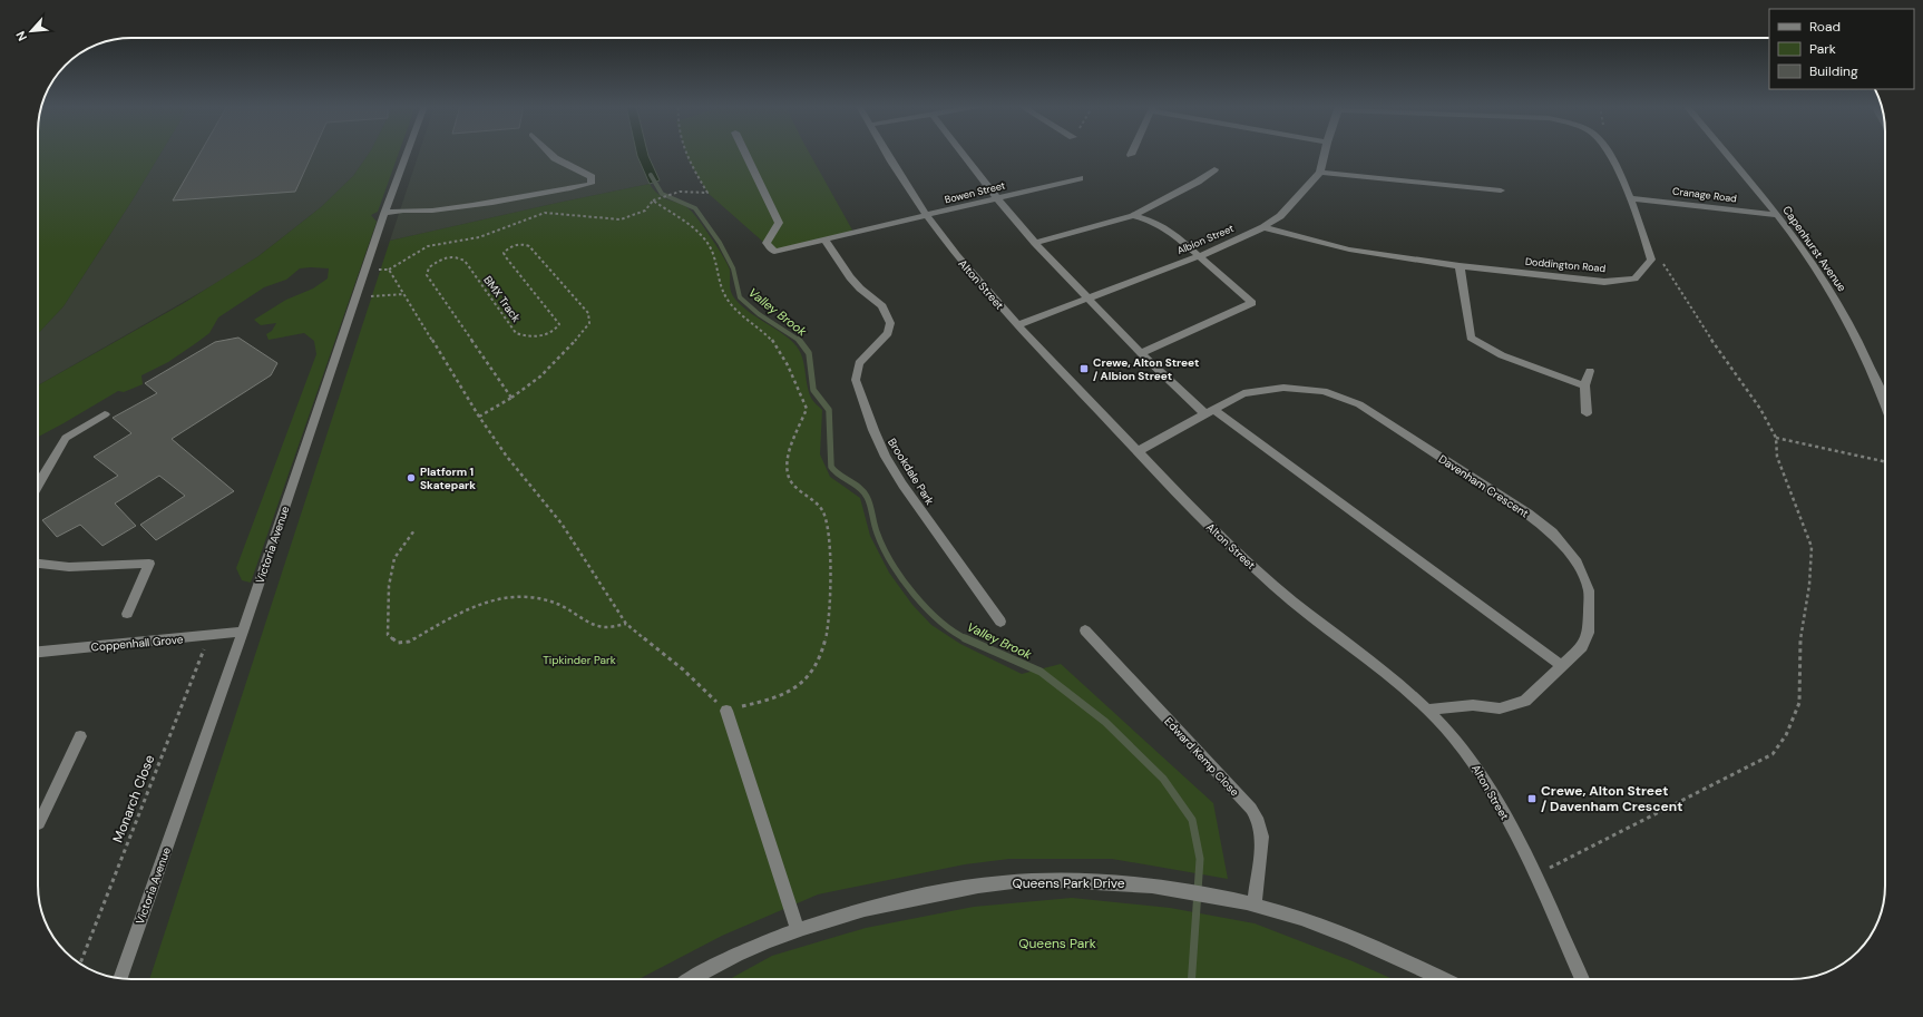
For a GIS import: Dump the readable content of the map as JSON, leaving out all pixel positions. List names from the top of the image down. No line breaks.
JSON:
{"streets":{"street":["Bowen Street","Cranage Road","Albion Street","Capenhurst Avenue","Doddington Road","Alton Street","Brookdale Park","Davenham Crescent","Victoria Avenue","Coppenhall Grove","Edward Kemp Close","Queens Park Drive"],"path":["BMX Track","Monarch Close"]},"crossings":[["Bowen Street","Alton Street"],["Cranage Road","Capenhurst Avenue"],["Cranage Road","Doddington Road"],["Albion Street","Doddington Road"],["Albion Street","Alton Street"],["Alton Street","Davenham Crescent"],["Victoria Avenue","Coppenhall Grove"],["Coppenhall Grove","Monarch Close"],["Edward Kemp Close","Queens Park Drive"]],"water":["Valley Brook"],"parks":["Tipkinder Park","Queens Park"],"places":{"transit":["Crewe, Alton Street / Albion Street","Crewe, Alton Street / Davenham Crescent"],"other":["Platform 1 Skatepark"]},"legend":["Road","Park","Building"],"north":"bottom left"}
